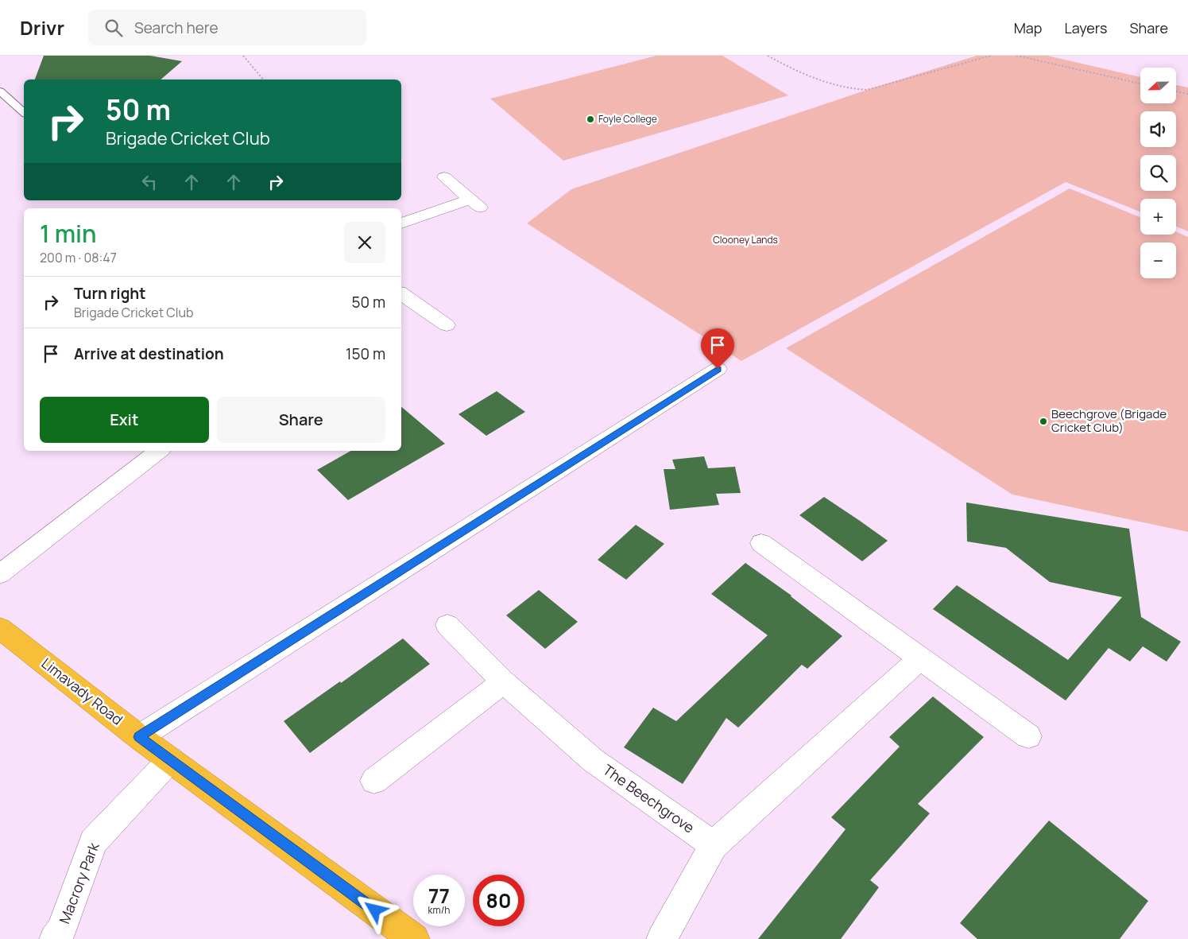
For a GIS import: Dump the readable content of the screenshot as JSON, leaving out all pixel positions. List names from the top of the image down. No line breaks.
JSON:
{"streets":{"highway":["Limavady Road"],"street":["The Beechgrove","Macrory Park"]},"crossings":[["Limavady Road","Macrory Park"]],"parks":["Clooney Lands"],"places":["Foyle College","Beechgrove (Brigade Cricket Club)"],"north":"left","page":{"header":"Drivr","search":"Search here","nav":["Map","Layers","Share"],"map_buttons":["+","−"],"turn":["50 m","Brigade Cricket Club"],"heading":["1 min","200 m · 08:47"],"list":[{"name":"Turn right","note":"Brigade Cricket Club","value":"50 m"},{"name":"Arrive at destination","value":"150 m"}],"buttons":["Exit","Share"],"speed":"77 km/h","limit":"80"}}
